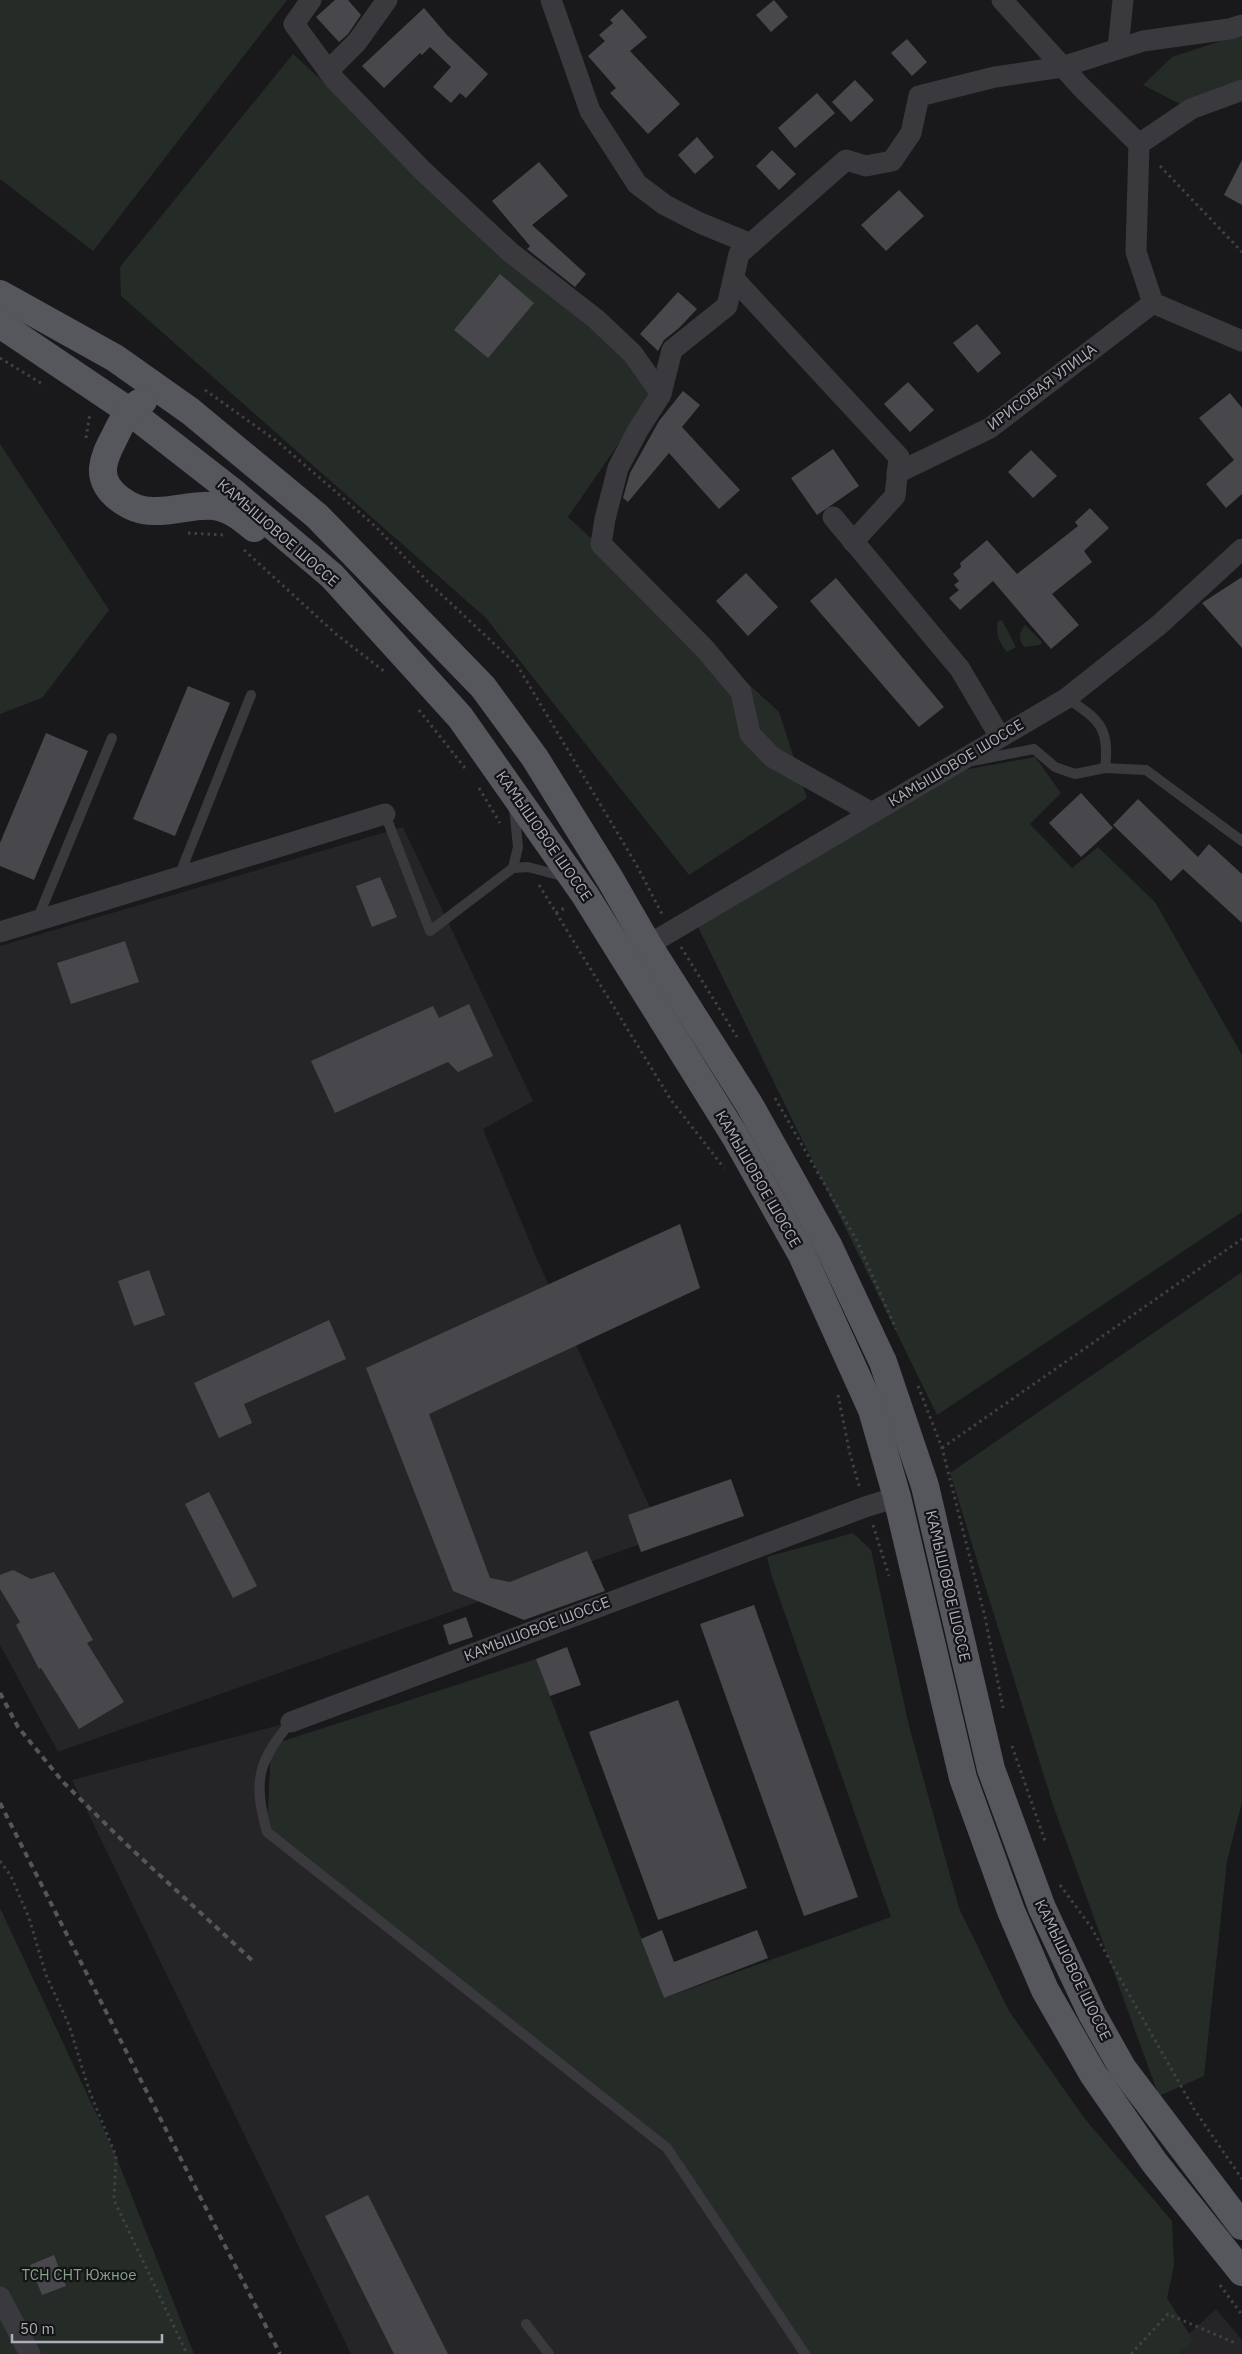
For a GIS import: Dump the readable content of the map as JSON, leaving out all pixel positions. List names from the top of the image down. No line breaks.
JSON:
{"streets":{"main road":["КАМЫШОВОЕ ШОССЕ"],"street":["ИРИСОВАЯ УЛИЦА"]},"parks":["ТСН СНТ Южное"],"scale_bar":"50 m"}
